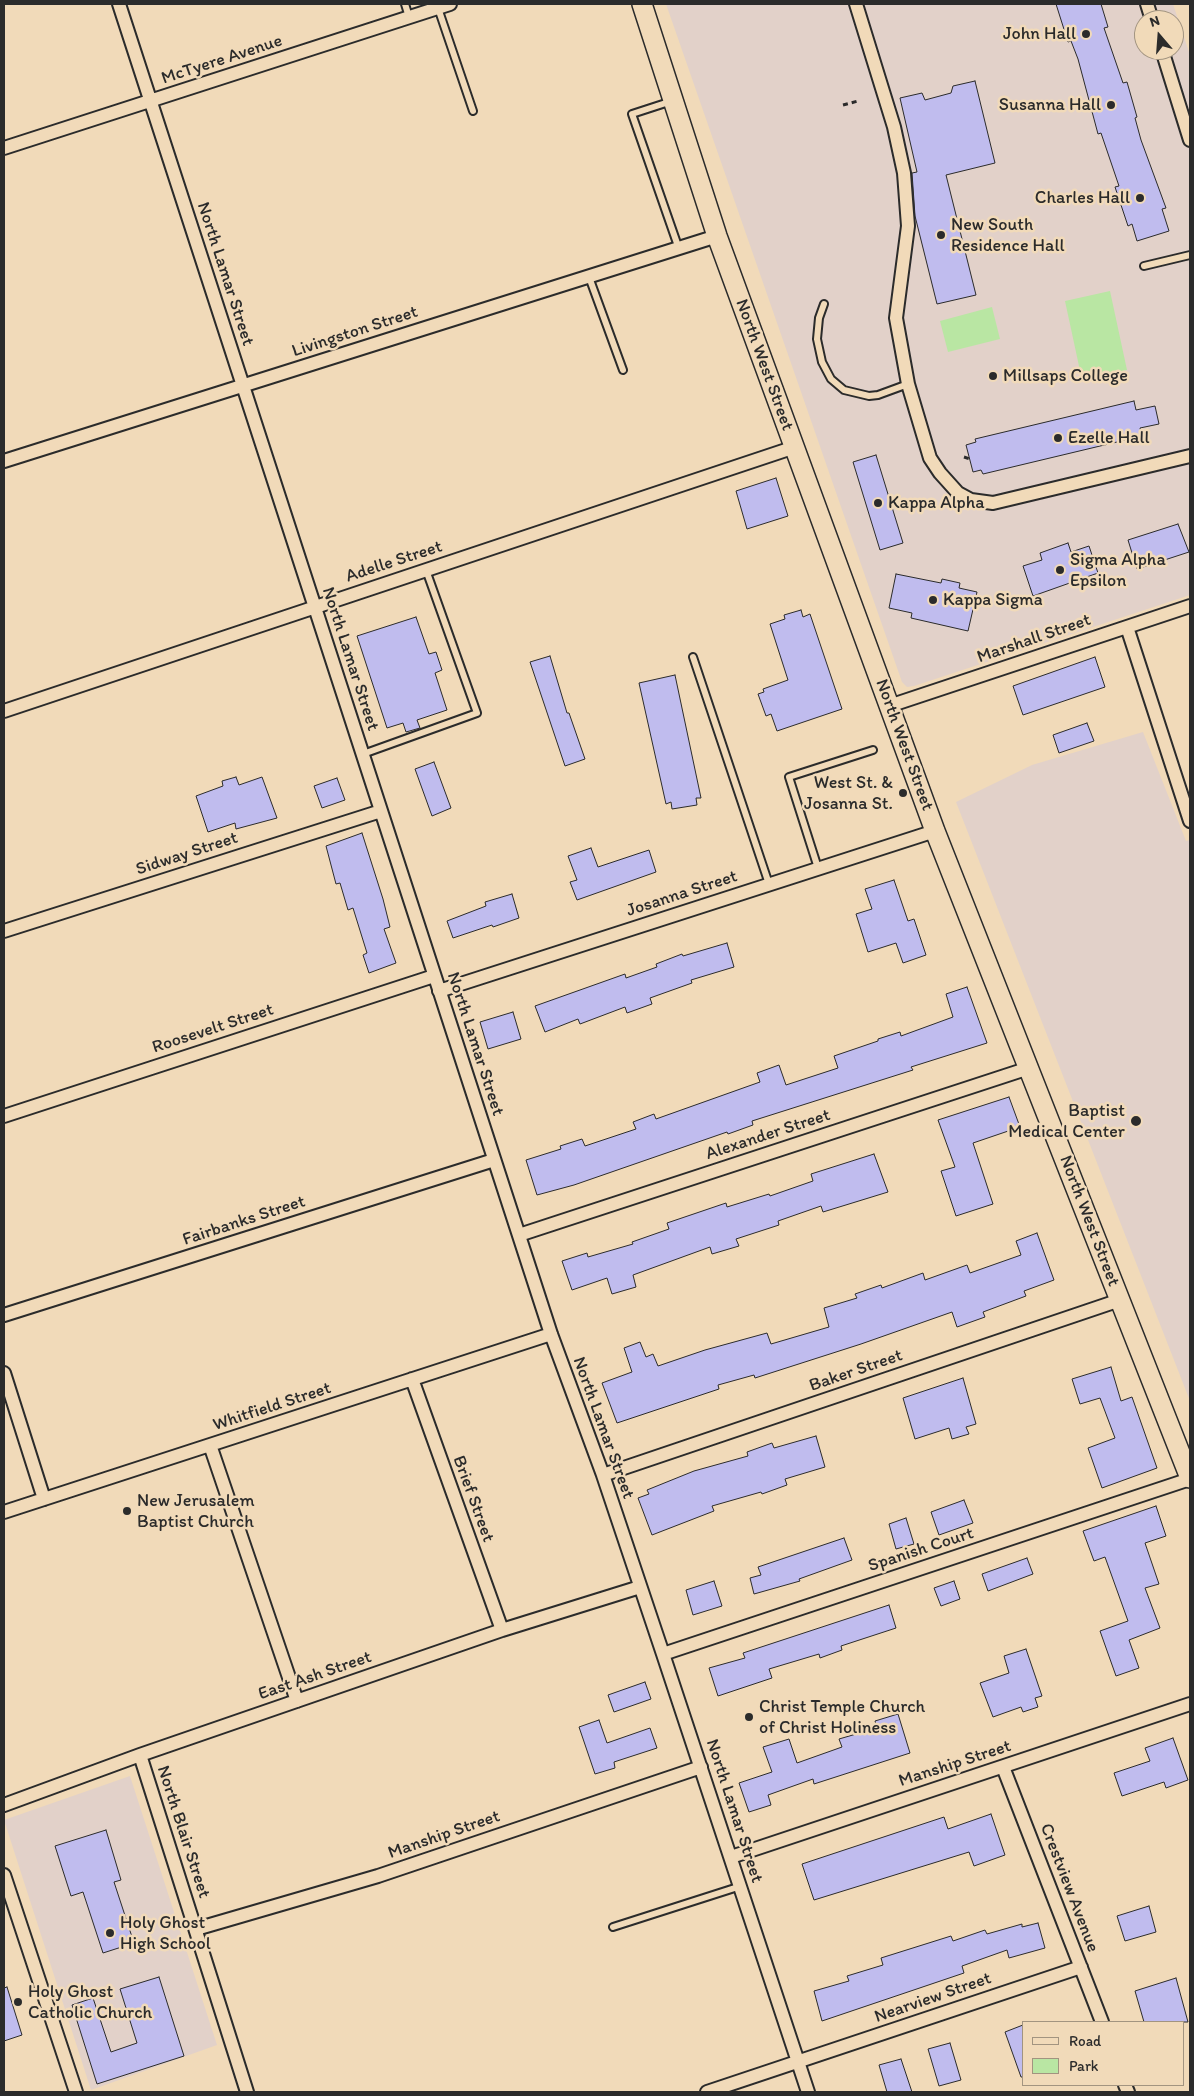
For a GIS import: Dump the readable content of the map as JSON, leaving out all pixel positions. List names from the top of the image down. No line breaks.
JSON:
{"streets":{"street":["McTyere Avenue","North Lamar Street","Livingston Street","North West Street","Adelle Street","Marshall Street","Sidway Street","Josanna Street","Roosevelt Street","Alexander Street","Fairbanks Street","Baker Street","Whitfield Street","Brief Street","Spanish Court","East Ash Street","Manship Street","North Blair Street","Crestview Avenue","Nearview Street"]},"crossings":[["McTyere Avenue","North Lamar Street"],["North Lamar Street","Livingston Street"],["North Lamar Street","Adelle Street"],["North Lamar Street","Sidway Street"],["North Lamar Street","Josanna Street"],["North Lamar Street","Roosevelt Street"],["North Lamar Street","Alexander Street"],["North Lamar Street","Fairbanks Street"],["North Lamar Street","Baker Street"],["North Lamar Street","Whitfield Street"],["North Lamar Street","Spanish Court"],["North Lamar Street","East Ash Street"],["North Lamar Street","Manship Street"],["North Lamar Street","Nearview Street"],["Livingston Street","North West Street"],["North West Street","Adelle Street"],["North West Street","Marshall Street"],["North West Street","Josanna Street"],["North West Street","Alexander Street"],["North West Street","Baker Street"],["North West Street","Spanish Court"],["Whitfield Street","Brief Street"],["Brief Street","East Ash Street"],["East Ash Street","North Blair Street"],["Manship Street","North Blair Street"],["Manship Street","Crestview Avenue"],["Crestview Avenue","Nearview Street"]],"places":["John Hall","Susanna Hall","Charles Hall","New South Residence Hall","Millsaps College","Ezelle Hall","Kappa Alpha","Sigma Alpha Epsilon","Kappa Sigma","West St. & Josanna St.","Baptist Medical Center","New Jerusalem Baptist Church","Christ Temple Church of Christ Holiness","Holy Ghost High School","Holy Ghost Catholic Church"],"legend":["Road","Park"],"north":"top"}
